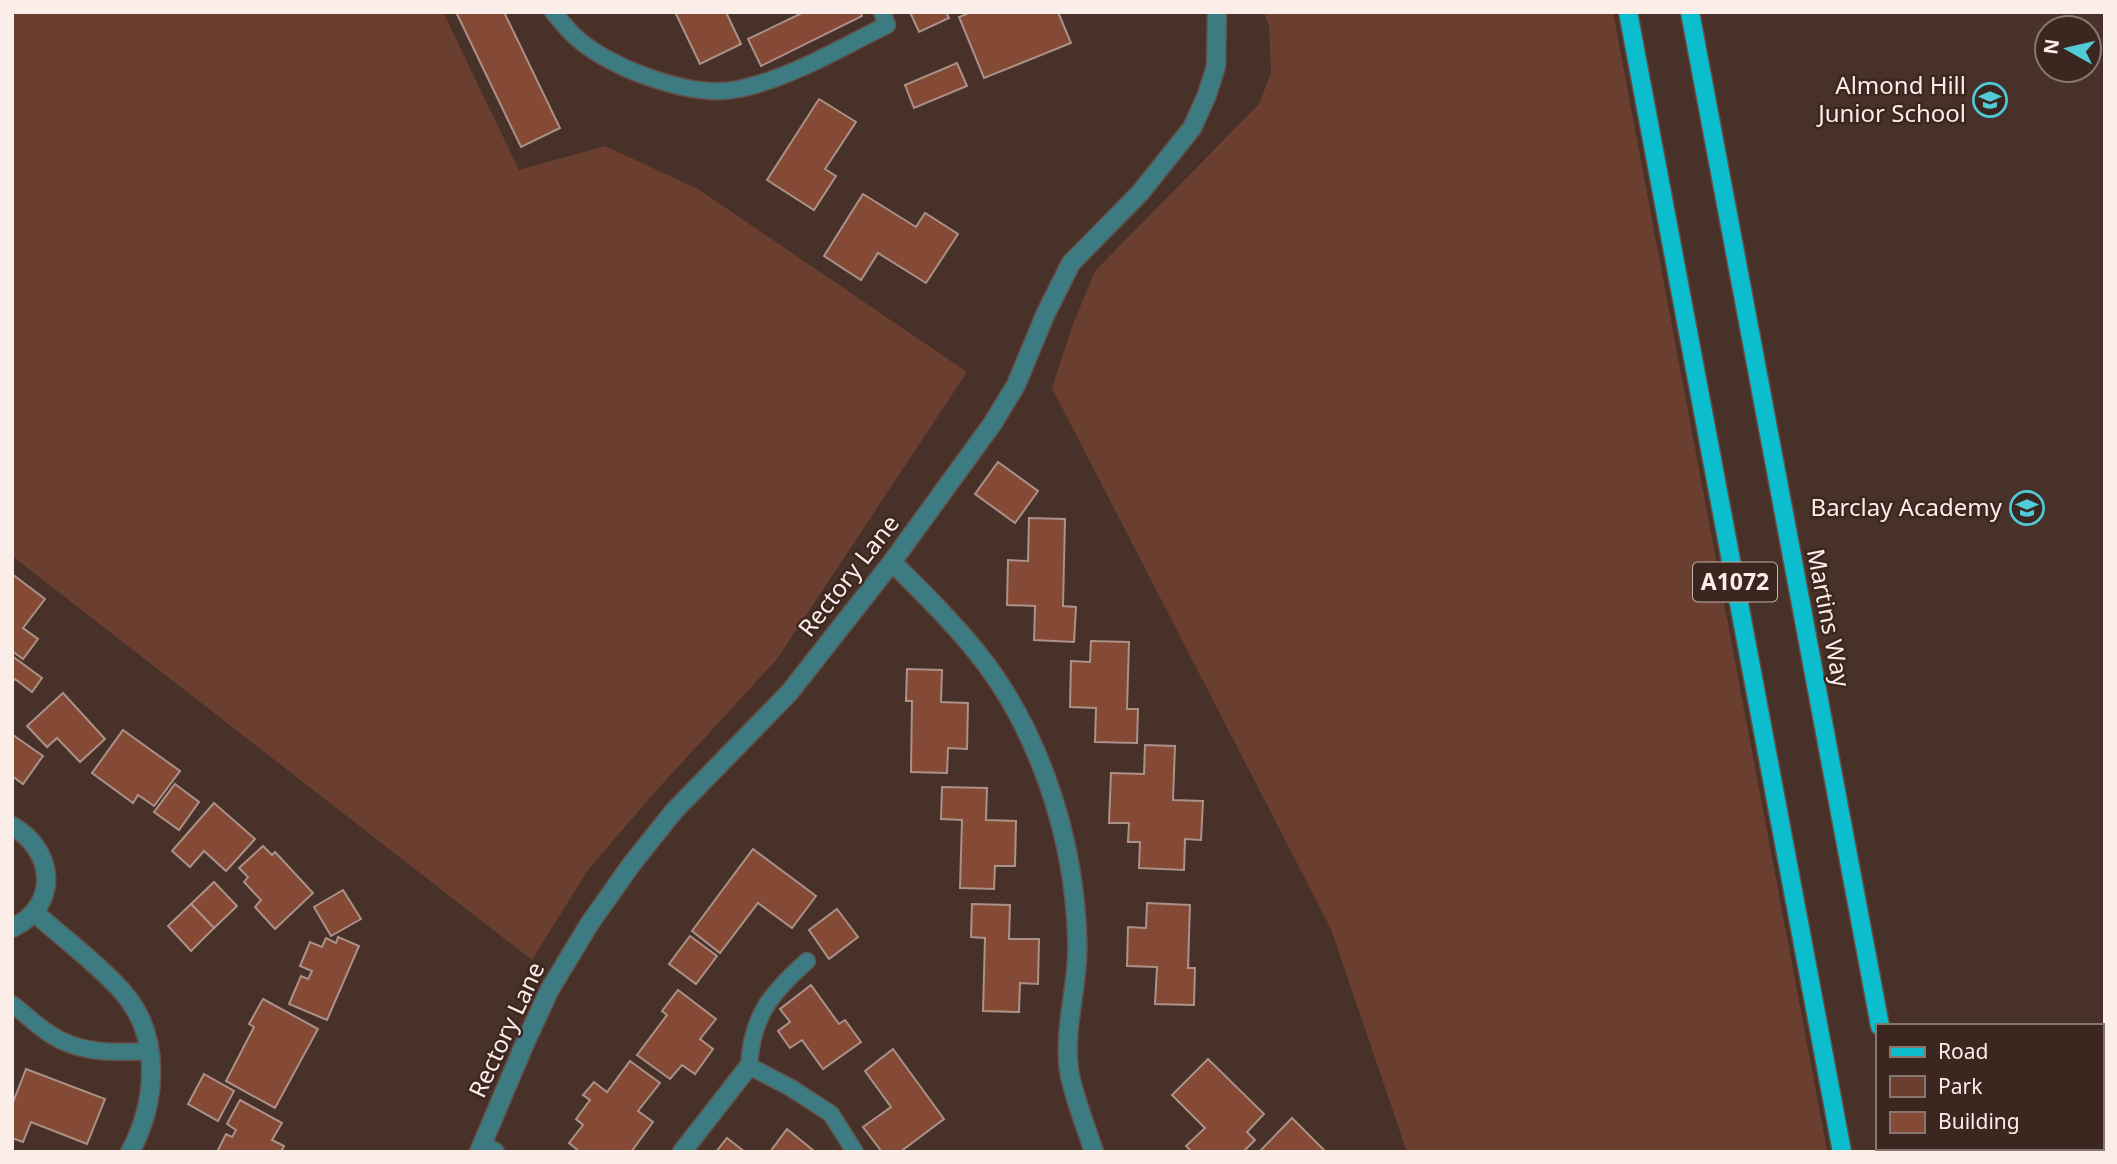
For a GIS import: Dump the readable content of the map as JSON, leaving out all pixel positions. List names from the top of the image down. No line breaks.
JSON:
{"streets":{"main road":["A1072","Martins Way"],"street":["Rectory Lane"]},"places":{"school or university":["Almond Hill Junior School","Barclay Academy"]},"legend":["Road","Park","Building"],"north":"left"}
